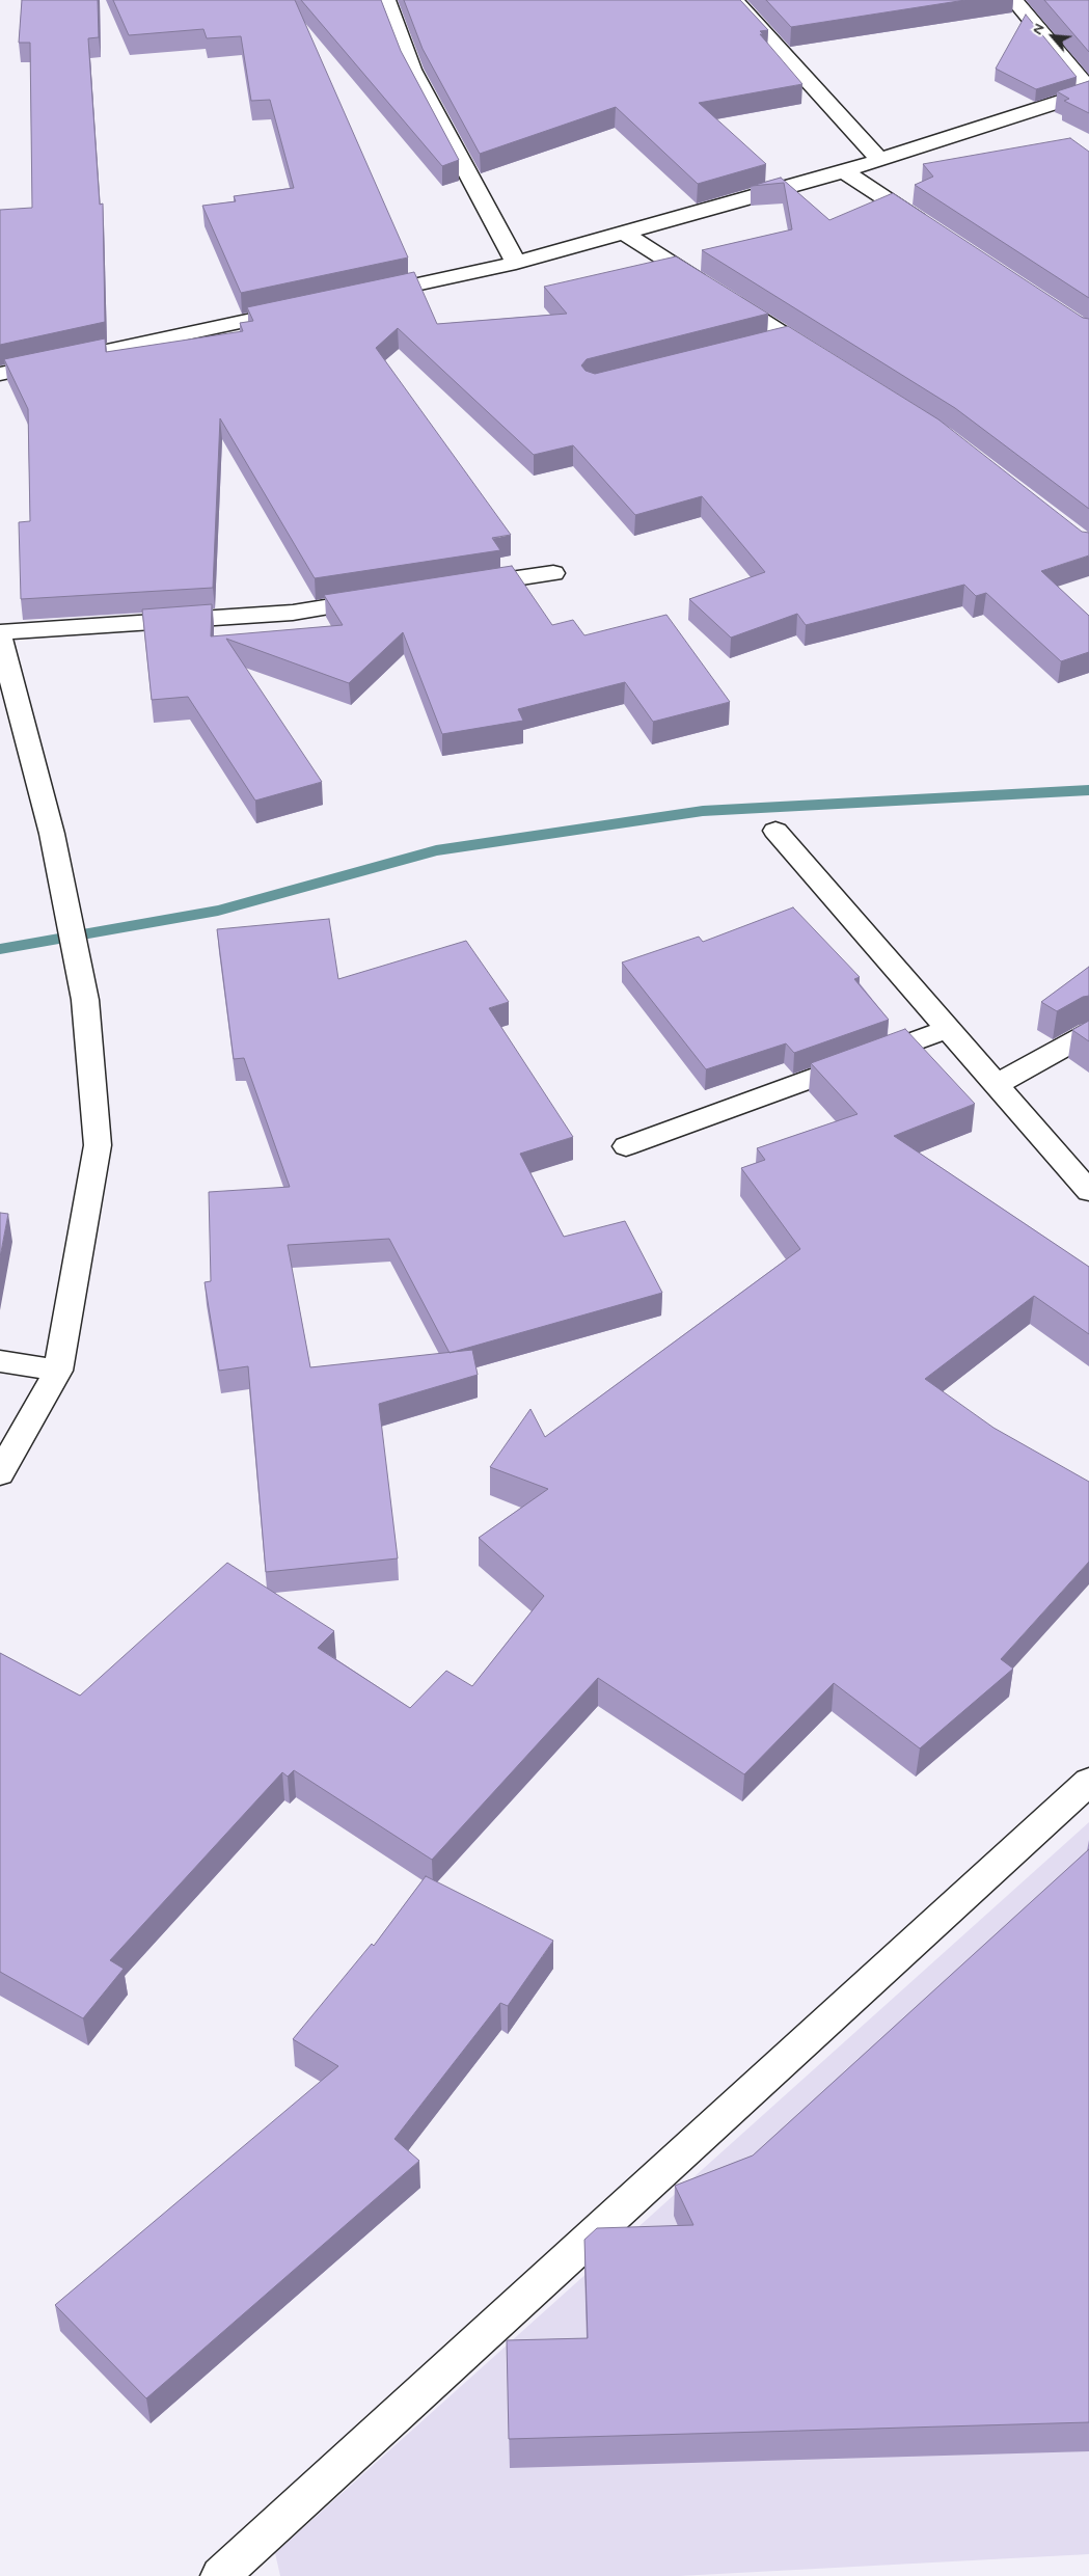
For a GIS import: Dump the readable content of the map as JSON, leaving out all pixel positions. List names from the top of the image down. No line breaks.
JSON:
{"north":"top left"}
